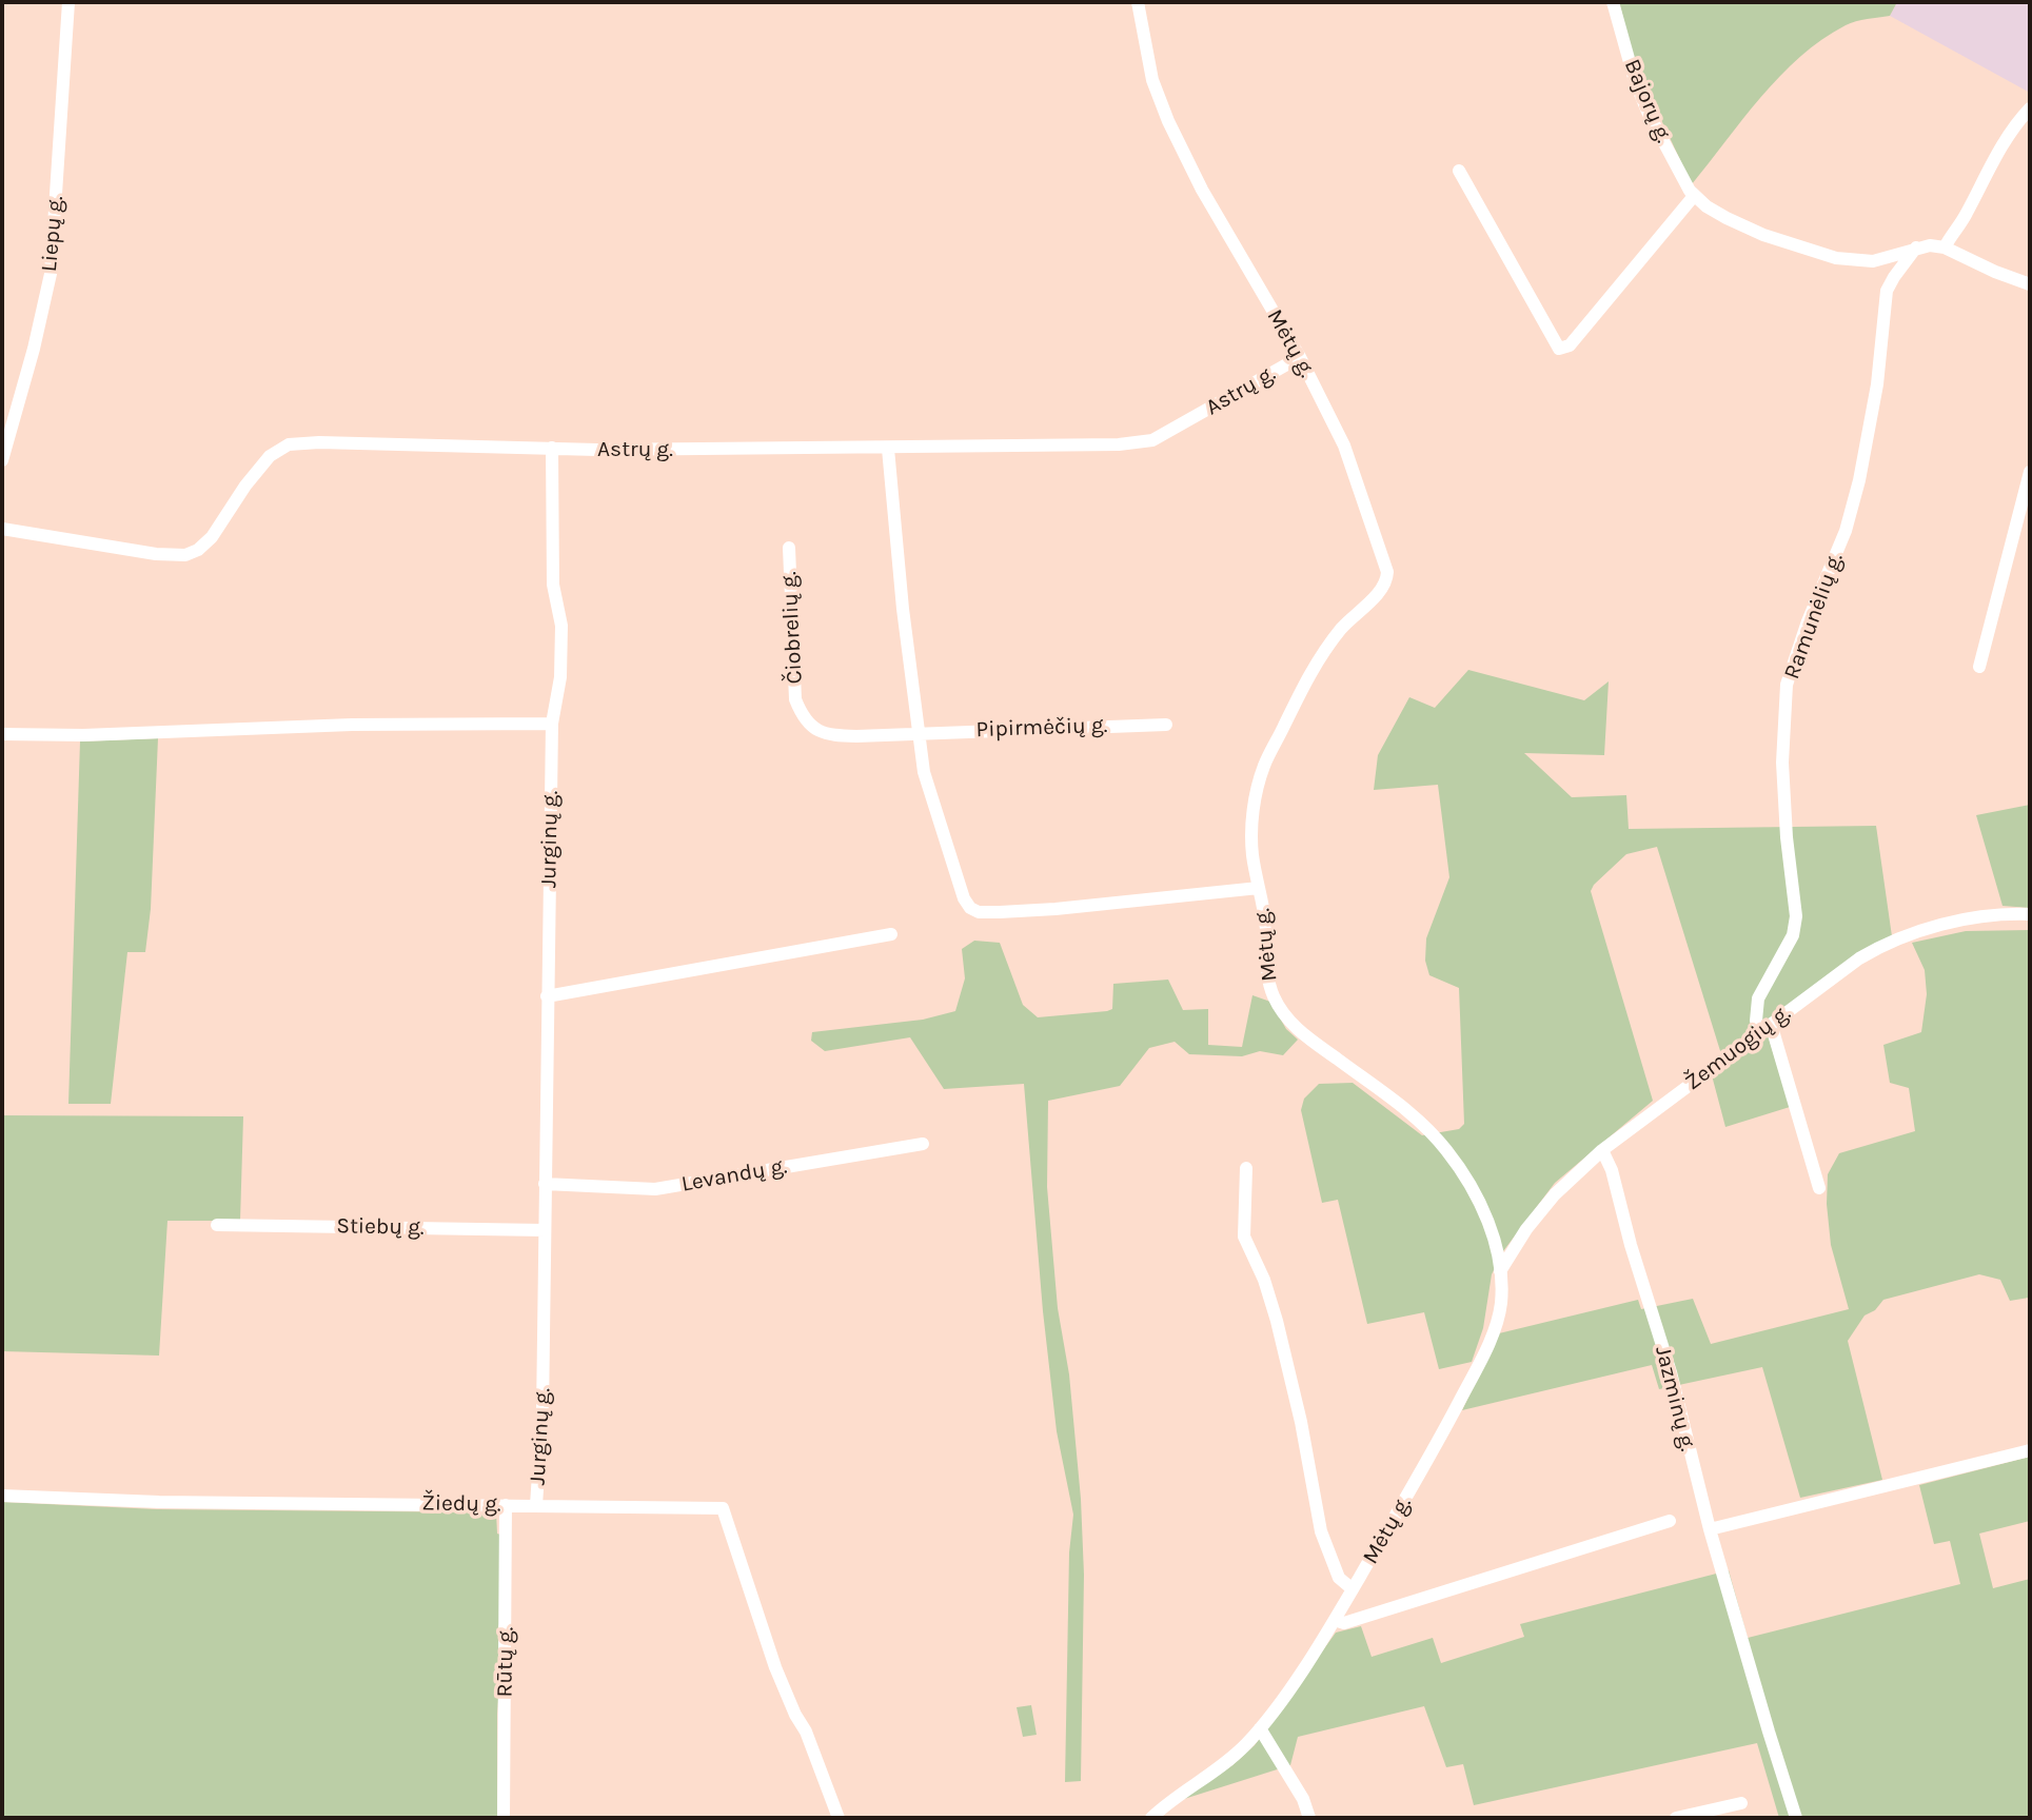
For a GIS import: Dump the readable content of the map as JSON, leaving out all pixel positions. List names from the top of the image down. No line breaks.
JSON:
{"streets":{"street":["Bajorų g.","Liepų g.","Mėtų g.","Astrų g.","Ramunėlių g.","Čiobrelių g.","Pipirmėčių g.","Jurginų g.","Žemuogių g.","Levandų g.","Stiebų g.","Jazminų g.","Žiedų g.","Rūtų g."]},"crossings":[["Mėtų g.","Astrų g."],["Mėtų g.","Žemuogių g."],["Astrų g.","Jurginų g."],["Ramunėlių g.","Žemuogių g."],["Čiobrelių g.","Pipirmėčių g."],["Jurginų g.","Levandų g."],["Jurginų g.","Stiebų g."],["Jurginų g.","Žiedų g."],["Žemuogių g.","Jazminų g."],["Žiedų g.","Rūtų g."]]}
